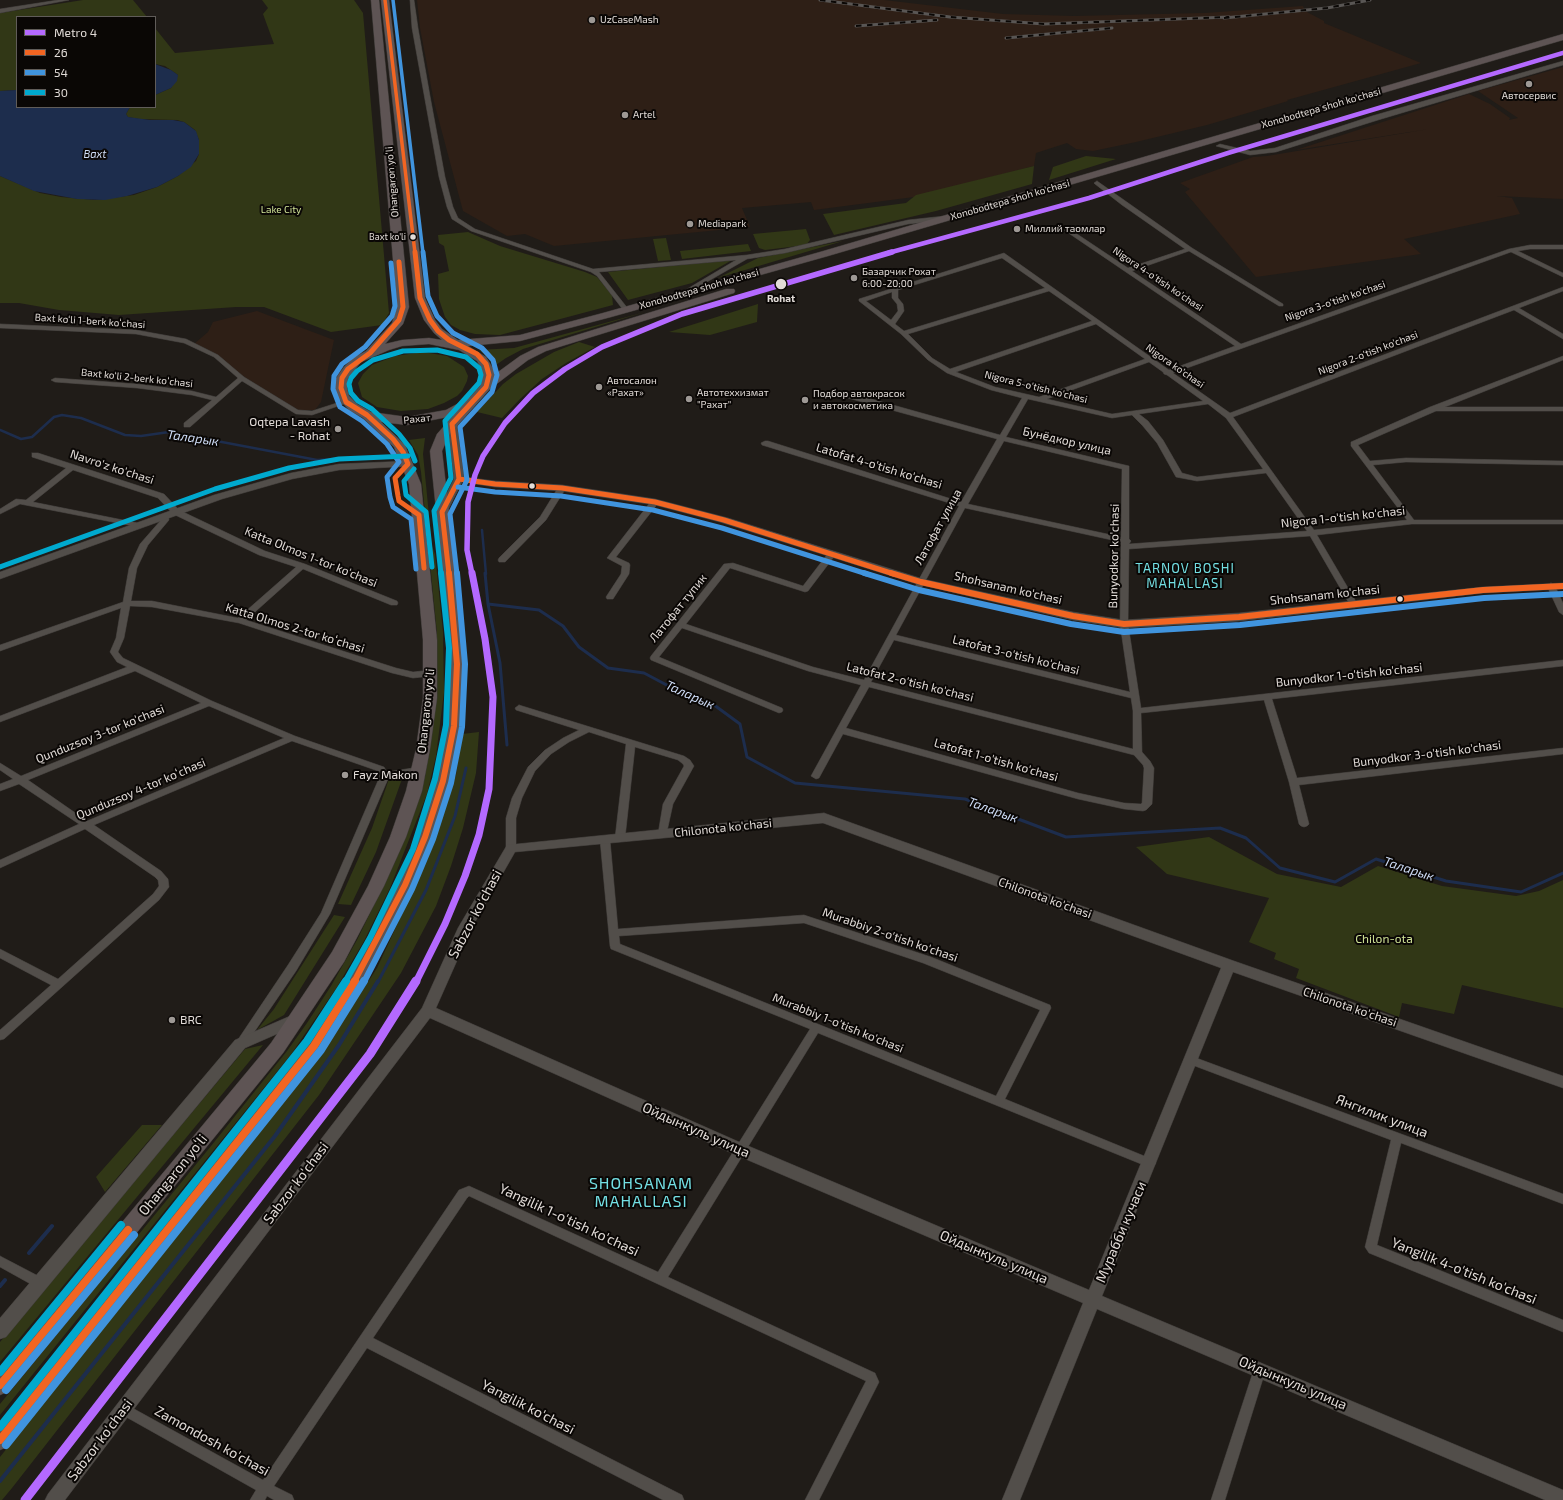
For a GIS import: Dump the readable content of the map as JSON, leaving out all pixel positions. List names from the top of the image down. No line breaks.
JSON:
{"streets":{"highway":["Xonobodtepa shoh ko'chasi","Ohangaron yoʻli","Рахат"],"street":["Nigora 4-o'tish ko'chasi","Nigora 3-o'tish ko'chasi","Baxt ko‘li 1-berk koʻchasi","Nigora 2-o'tish ko'chasi","Nigora ko'chasi","Baxt ko‘li 2-berk koʻchasi","Nigora 5-o'tish ko'chasi","Бунёдкор улица","Latofat 4-o'tish ko'chasi","Navro'z ko'chasi","Nigora 1-o'tish ko'chasi","Латофат улица","Bunyodkor ko'chasi","Katta Olmos 1-tor ko'chasi","Shohsanam ko'chasi","Латофат тупик","Katta Olmos 2-tor koʻchasi","Latofat 3-o'tish ko'chasi","Bunyodkor 1-o'tish ko'chasi","Latofat 2-o'tish ko'chasi","Qunduzsoy 3-tor ko'chasi","Bunyodkor 3-o'tish ko'chasi","Latofat 1-o'tish ko'chasi","Qunduzsoy 4-tor koʻchasi","Chilonota ko'chasi","Sabzor ko'chasi","Murabbiy 2-o'tish ko'chasi","Murabbiy 1-o'tish ko'chasi","Янгилик улица","Ойдынкуль улица","Yangilik 1-o'tish ko'chasi","Мурабби кучаси","Yangilik 4-o'tish ko'chasi","Yangilik ko'chasi","Zamondosh ko'chasi"]},"crossings":[["Xonobodtepa shoh ko'chasi","Ohangaron yoʻli"],["Xonobodtepa shoh ko'chasi","Рахат"],["Ohangaron yoʻli","Рахат"],["Ohangaron yoʻli","Katta Olmos 2-tor koʻchasi"],["Nigora 4-o'tish ko'chasi","Nigora 3-o'tish ko'chasi"],["Nigora 3-o'tish ko'chasi","Nigora ko'chasi"],["Baxt ko‘li 1-berk koʻchasi","Рахат"],["Nigora 2-o'tish ko'chasi","Nigora ko'chasi"],["Nigora ko'chasi","Nigora 5-o'tish ko'chasi"],["Nigora ko'chasi","Nigora 1-o'tish ko'chasi"],["Nigora ko'chasi","Shohsanam ko'chasi"],["Nigora 5-o'tish ko'chasi","Латофат улица"],["Бунёдкор улица","Латофат улица"],["Бунёдкор улица","Bunyodkor ko'chasi"],["Latofat 4-o'tish ko'chasi","Nigora 1-o'tish ko'chasi"],["Latofat 4-o'tish ko'chasi","Латофат улица"],["Latofat 4-o'tish ko'chasi","Bunyodkor ko'chasi"],["Navro'z ko'chasi","Katta Olmos 1-tor ko'chasi"],["Nigora 1-o'tish ko'chasi","Bunyodkor ko'chasi"],["Латофат улица","Shohsanam ko'chasi"],["Латофат улица","Latofat 3-o'tish ko'chasi"],["Латофат улица","Latofat 2-o'tish ko'chasi"],["Латофат улица","Latofat 1-o'tish ko'chasi"],["Bunyodkor ko'chasi","Shohsanam ko'chasi"],["Bunyodkor ko'chasi","Latofat 3-o'tish ko'chasi"],["Bunyodkor ko'chasi","Bunyodkor 1-o'tish ko'chasi"],["Bunyodkor ko'chasi","Latofat 2-o'tish ko'chasi"],["Bunyodkor ko'chasi","Latofat 1-o'tish ko'chasi"],["Shohsanam ko'chasi","Латофат тупик"],["Латофат тупик","Latofat 2-o'tish ko'chasi"],["Latofat 2-o'tish ko'chasi","Latofat 1-o'tish ko'chasi"],["Chilonota ko'chasi","Sabzor ko'chasi"],["Chilonota ko'chasi","Murabbiy 1-o'tish ko'chasi"],["Chilonota ko'chasi","Мурабби кучаси"],["Sabzor ko'chasi","Ойдынкуль улица"],["Sabzor ko'chasi","Zamondosh ko'chasi"],["Murabbiy 2-o'tish ko'chasi","Murabbiy 1-o'tish ko'chasi"],["Murabbiy 1-o'tish ko'chasi","Мурабби кучаси"],["Янгилик улица","Мурабби кучаси"],["Янгилик улица","Yangilik 4-o'tish ko'chasi"],["Ойдынкуль улица","Мурабби кучаси"],["Yangilik 1-o'tish ko'chasi","Yangilik ko'chasi"],["Yangilik 1-o'tish ko'chasi","Zamondosh ko'chasi"]],"districts":["TARNOV BOSHI MAHALLASI","SHOHSANAM MAHALLASI"],"water":["Baхt","Таларык"],"parks":["Lake City","Chilon-ota"],"places":["UzCaseMash","Автосервис","Artel","Mediapark","Миллий таомлар","Baxt ko'li","Базарчик Рохат 6:00-20:00","Rohat","Автосалон «Рахат»","Автотеххизмат \"Рахат\"","Подбор автокрасок и автокосметика","Oqtepa Lavash - Rohat","Fayz Makon","BRC"],"lines":["transit line 26","transit line 54","metro line 4","transit line 30"],"legend":["Metro 4","26","54","30"]}
